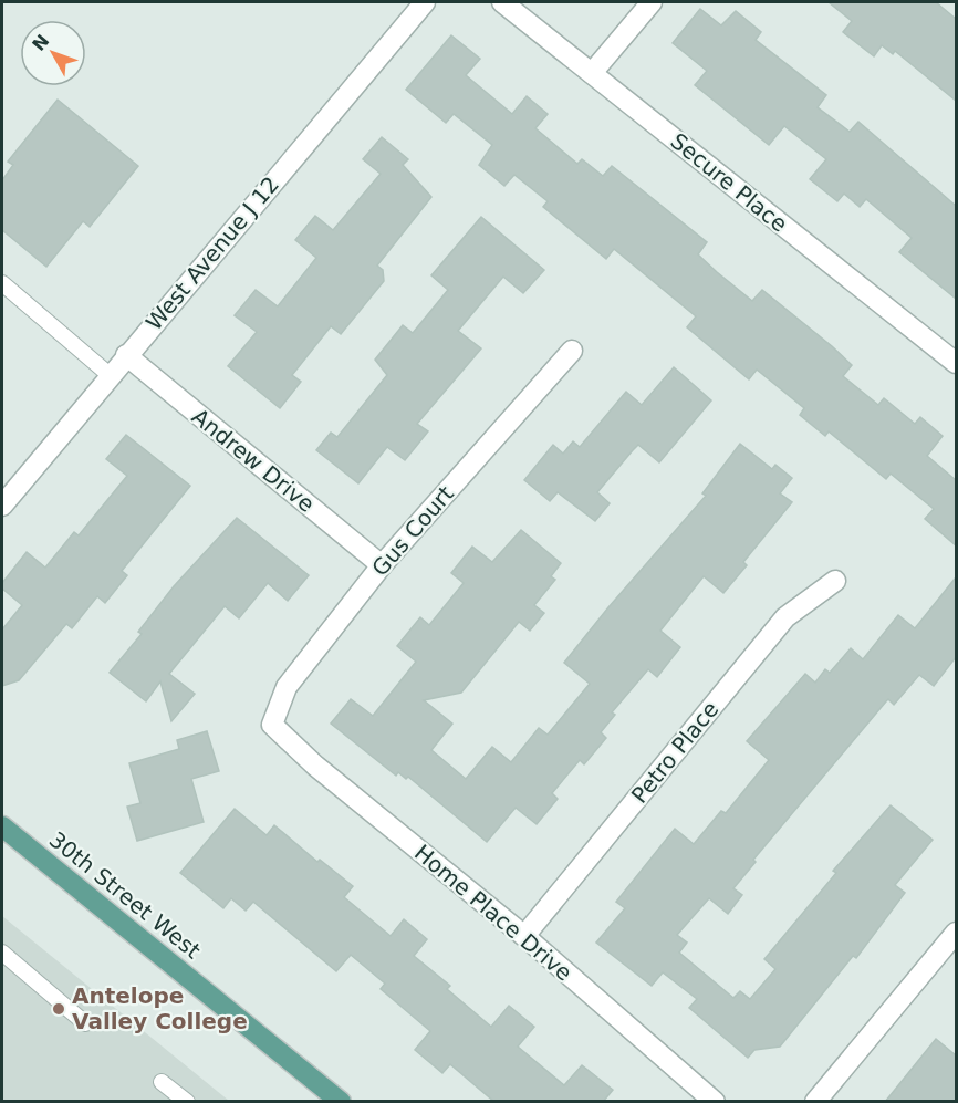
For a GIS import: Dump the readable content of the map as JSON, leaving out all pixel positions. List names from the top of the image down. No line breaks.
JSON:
{"streets":{"main road":["30th Street West"],"street":["Secure Place","West Avenue J 12","Andrew Drive","Gus Court","Petro Place","Home Place Drive"]},"crossings":[["West Avenue J 12","Andrew Drive"],["Andrew Drive","Gus Court"],["Gus Court","Home Place Drive"],["Petro Place","Home Place Drive"]],"places":["Antelope Valley College"],"north":"top left"}
